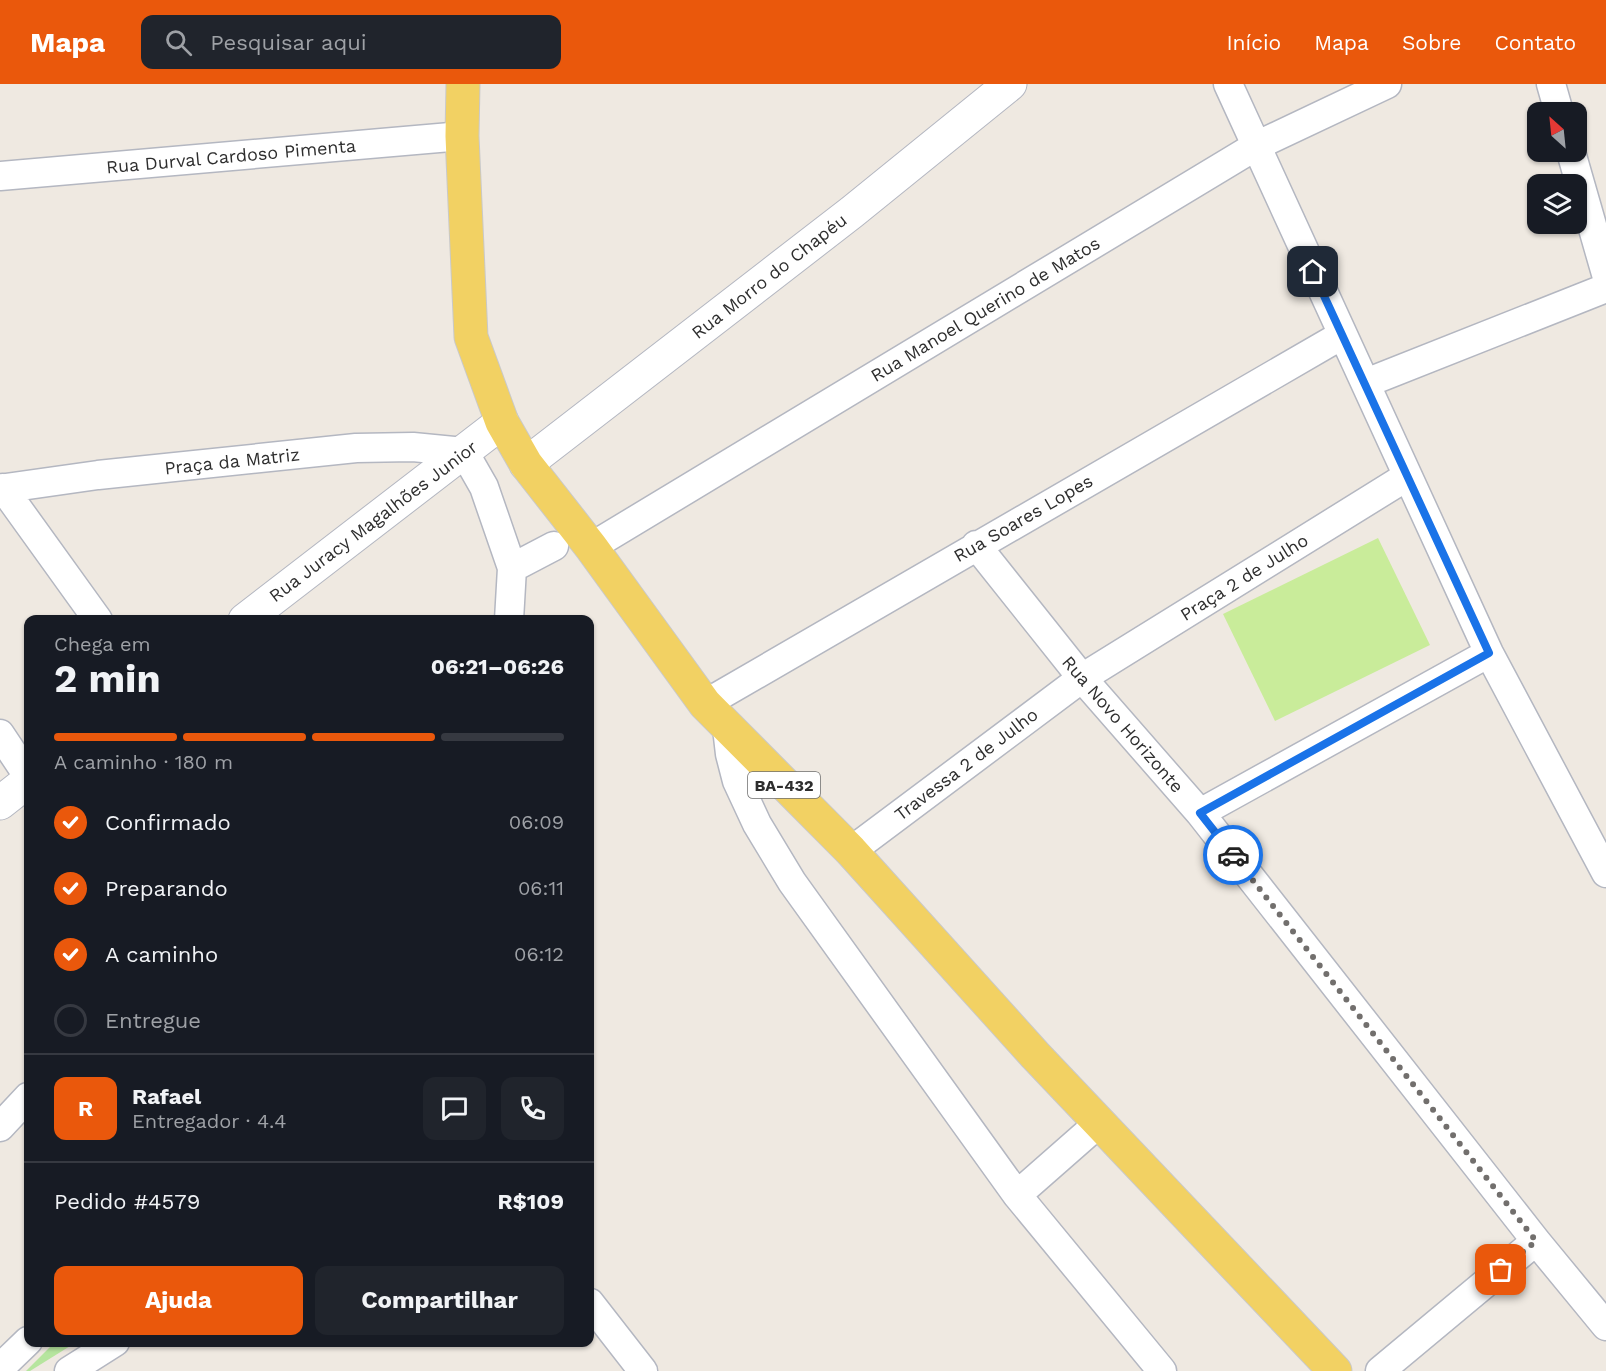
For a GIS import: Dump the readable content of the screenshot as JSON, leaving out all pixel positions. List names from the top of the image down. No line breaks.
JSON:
{"streets":{"main road":["Rua Morro do Chapéu","Rua Juracy Magalhões Junior","BA-432"],"street":["Rua Durval Cardoso Pimenta","Rua Manoel Querino de Matos","Praça da Matriz","Rua Soares Lopes","Praça 2 de Julho","Rua Novo Horizonte","Travessa 2 de Julho"]},"crossings":[["Rua Durval Cardoso Pimenta","BA-432"],["Rua Morro do Chapéu","BA-432"],["Rua Manoel Querino de Matos","BA-432"],["Praça da Matriz","Rua Juracy Magalhões Junior"],["Rua Soares Lopes","Rua Novo Horizonte"],["Rua Soares Lopes","BA-432"],["Rua Juracy Magalhões Junior","BA-432"],["Praça 2 de Julho","Rua Novo Horizonte"],["Praça 2 de Julho","Travessa 2 de Julho"],["Rua Novo Horizonte","Travessa 2 de Julho"],["Travessa 2 de Julho","BA-432"]],"north":"top left","page":{"header":"Mapa","search":"Pesquisar aqui","nav":["Início","Mapa","Sobre","Contato"],"heading":["2 min","Chega em","06:21–06:26"],"panel":["Rafael","Entregador · 4.4","Pedido #4579","R$109"],"bar":"A caminho · 180 m","list":[["Confirmado","06:09"],["Preparando","06:11"],["A caminho","06:12"],"Entregue"],"round":"R","buttons":["Ajuda","Compartilhar"]}}
